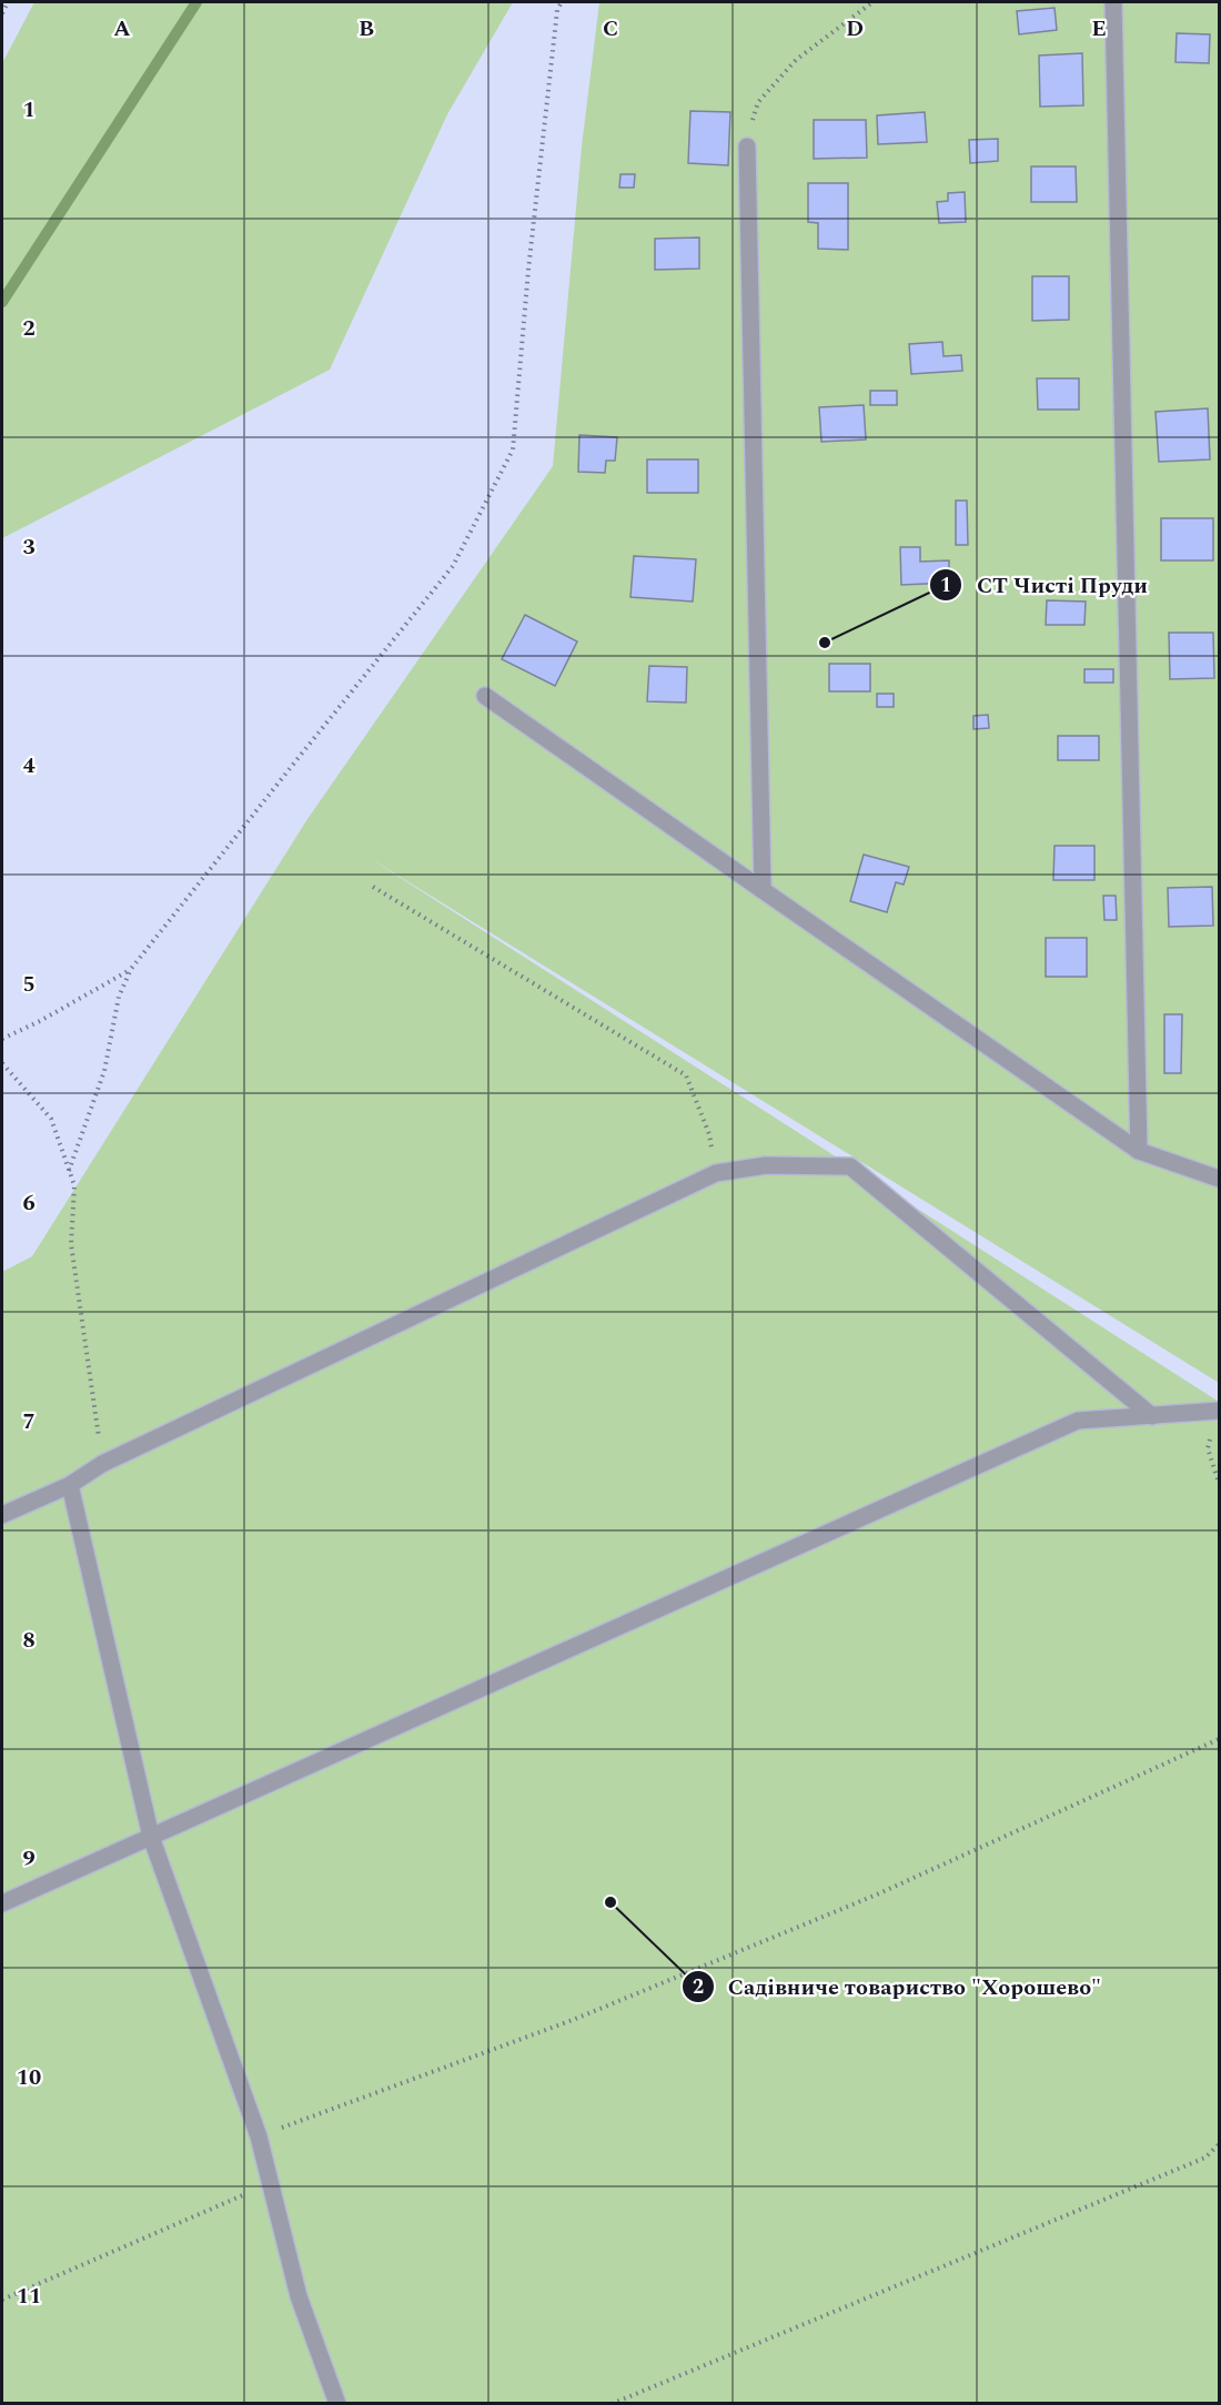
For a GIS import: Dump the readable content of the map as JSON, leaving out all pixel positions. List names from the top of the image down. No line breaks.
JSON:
{"places":["СТ Чисті Пруди","Садівниче товариство \"Хорошево\""],"grid":{"columns":["A","B","C","D","E"],"rows":["1","2","3","4","5","6","7","8","9","10","11"]}}
